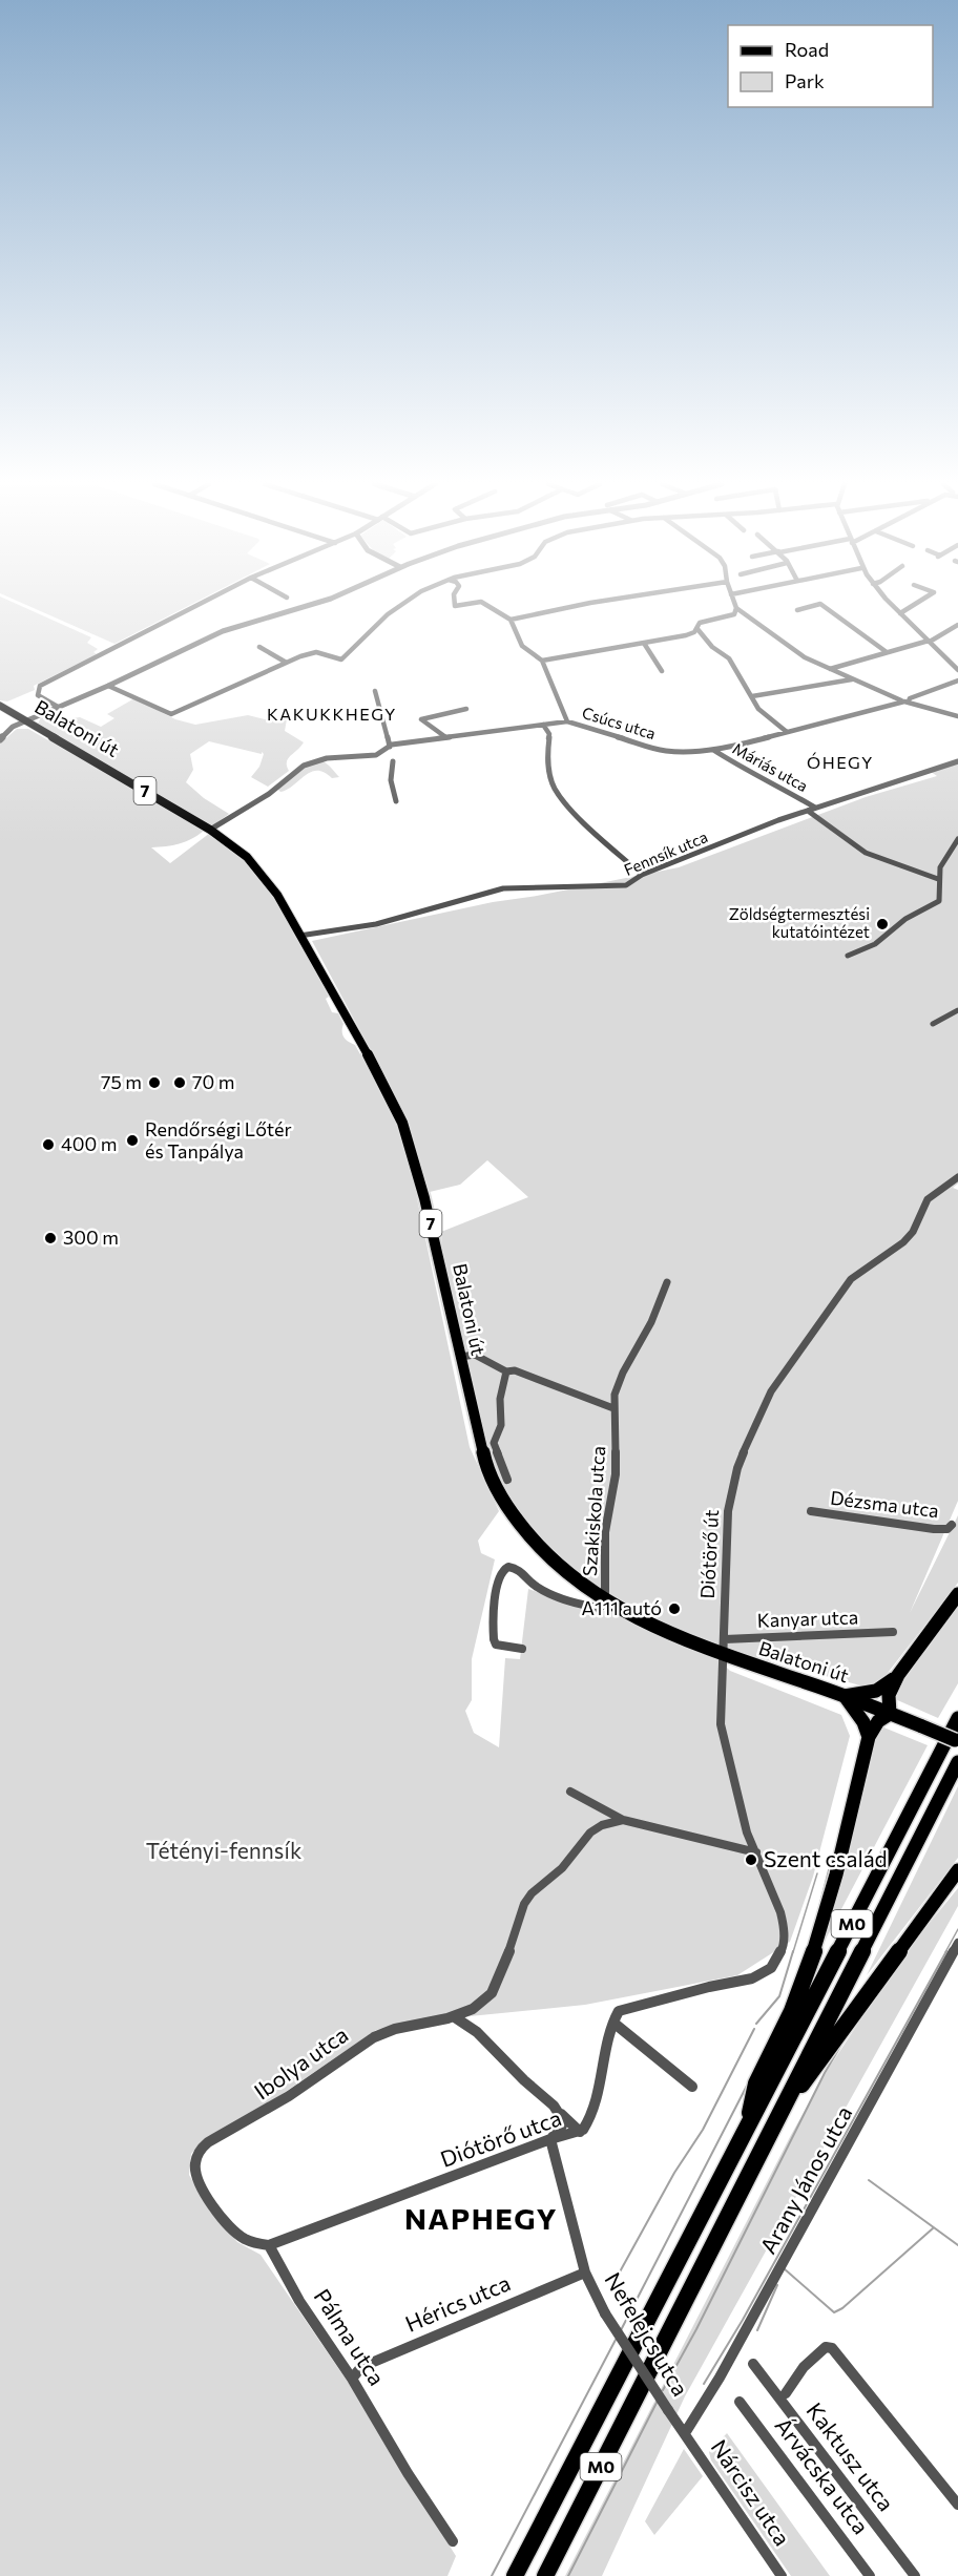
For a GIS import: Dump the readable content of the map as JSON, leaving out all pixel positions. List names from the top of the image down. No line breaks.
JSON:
{"streets":{"main road":["Balatoni út","7","M0"],"street":["Csúcs utca","Máriás utca","Fennsík utca","Dézsma utca","Szakiskola utca","Diótörő út","Kanyar utca","Ibolya utca","Diótörő utca","Arany János utca","Hérics utca","Nefelejcs utca","Pálma utca","Kaktusz utca","Árvácska utca","Nárcisz utca"]},"crossings":[["Csúcs utca","Balatoni út"],["Csúcs utca","Máriás utca"],["Balatoni út","Fennsík utca"],["Balatoni út","Szakiskola utca"],["Balatoni út","Diótörő út"],["Máriás utca","Fennsík utca"],["Diótörő út","Kanyar utca"],["Diótörő út","Diótörő utca"],["Ibolya utca","Diótörő utca"],["Ibolya utca","Pálma utca"],["Diótörő utca","Nefelejcs utca"],["Diótörő utca","Pálma utca"],["Arany János utca","Nefelejcs utca"],["Arany János utca","Nárcisz utca"],["Hérics utca","Nefelejcs utca"],["Hérics utca","Pálma utca"],["Nefelejcs utca","Nárcisz utca"]],"districts":["KAKUKKHEGY","ÓHEGY","NAPHEGY"],"parks":["Tétényi-fennsík"],"places":["Zöldségtermesztési kutatóintézet","75 m","70 m","Rendőrségi Lőtér és Tanpálya","400 m","300 m","A111 autó","Szent család"],"legend":["Road","Park"]}
